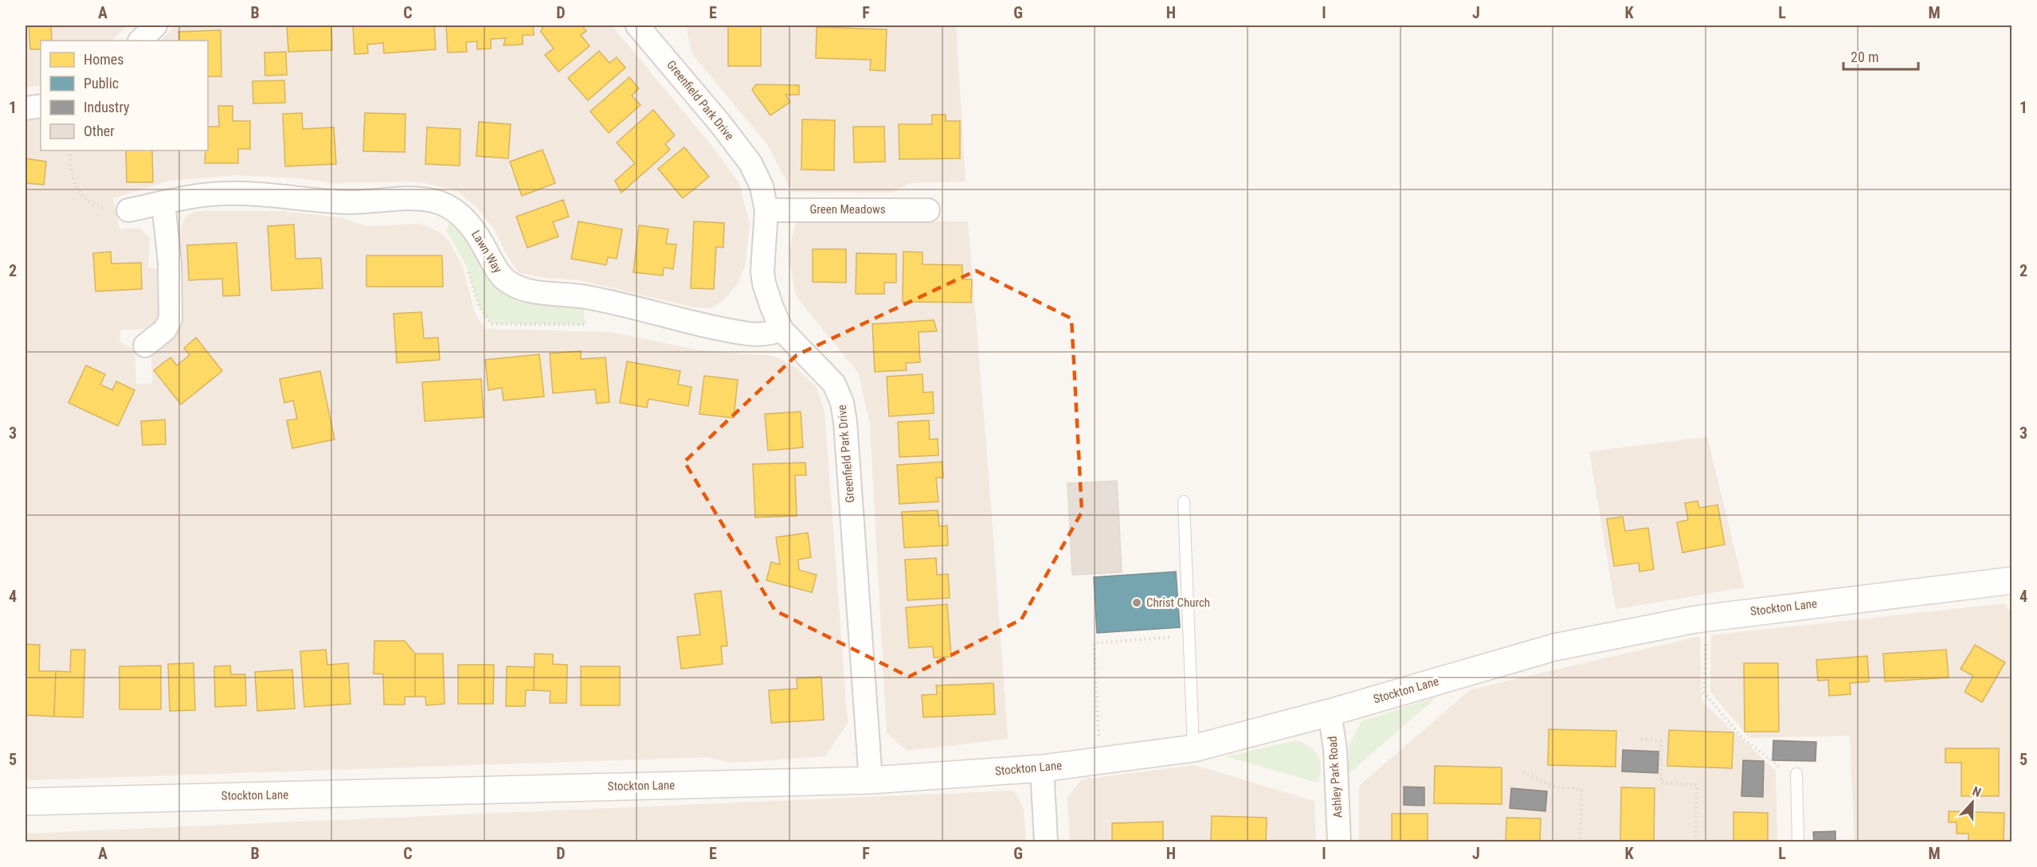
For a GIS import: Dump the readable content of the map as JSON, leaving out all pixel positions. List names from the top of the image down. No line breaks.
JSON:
{"streets":{"street":["Greenfield Park Drive","Green Meadows","Lawn Way","Stockton Lane","Ashley Park Road"]},"crossings":[["Greenfield Park Drive","Green Meadows"],["Greenfield Park Drive","Lawn Way"],["Greenfield Park Drive","Stockton Lane"],["Stockton Lane","Ashley Park Road"]],"places":["Christ Church"],"legend":["Homes","Public","Industry","Other"],"scale_bar":"20 m","north":"top","grid":{"columns":["A","B","C","D","E","F","G","H","I","J","K","L","M"],"rows":["1","2","3","4","5"]}}
